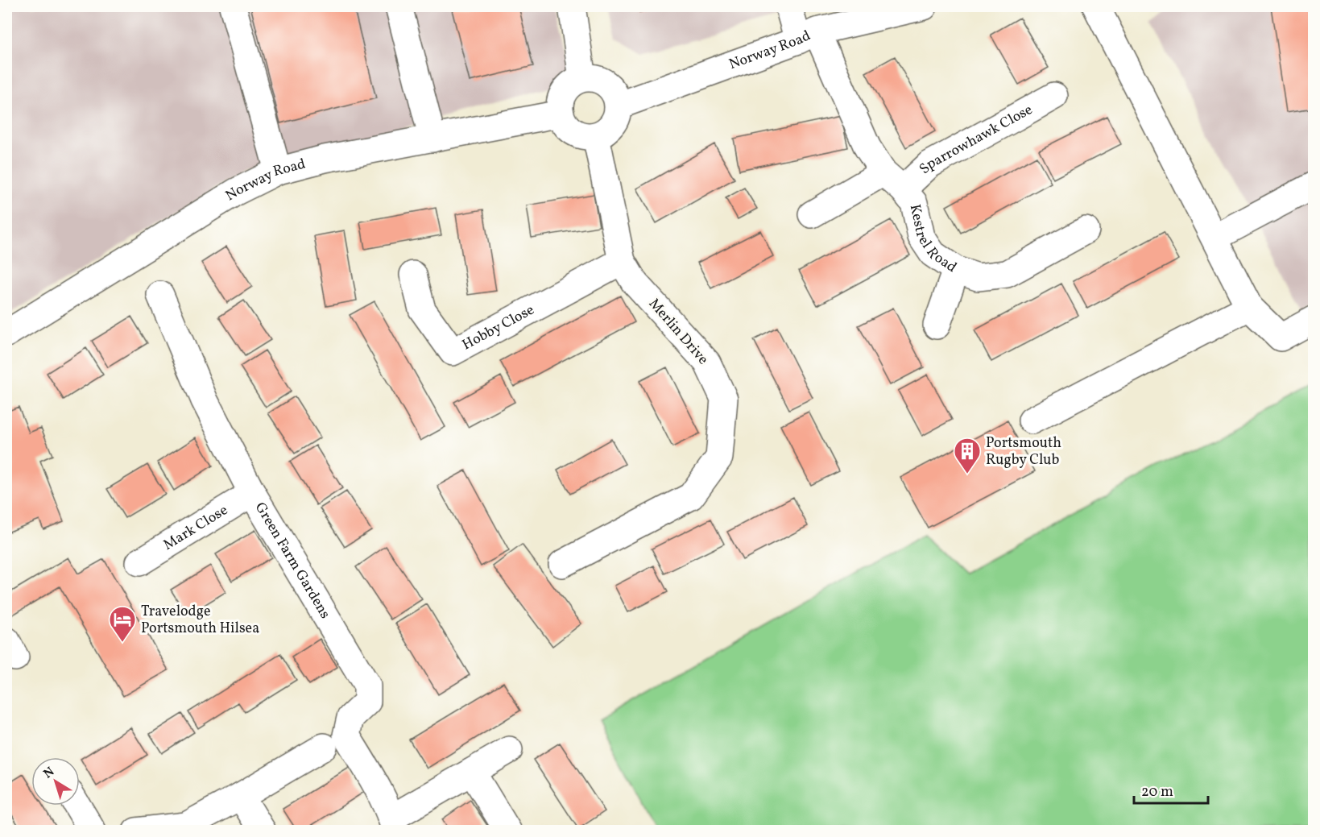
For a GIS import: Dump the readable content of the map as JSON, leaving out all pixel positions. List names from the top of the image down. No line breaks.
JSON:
{"streets":{"street":["Norway Road","Sparrowhawk Close","Kestrel Road","Hobby Close","Merlin Drive","Mark Close","Green Farm Gardens"]},"crossings":[["Norway Road","Kestrel Road"],["Norway Road","Merlin Drive"],["Sparrowhawk Close","Kestrel Road"],["Hobby Close","Merlin Drive"],["Mark Close","Green Farm Gardens"]],"places":{"building":["Portsmouth Rugby Club"],"hotel":["Travelodge Portsmouth Hilsea"]},"scale_bar":"20 m","north":"top left"}
